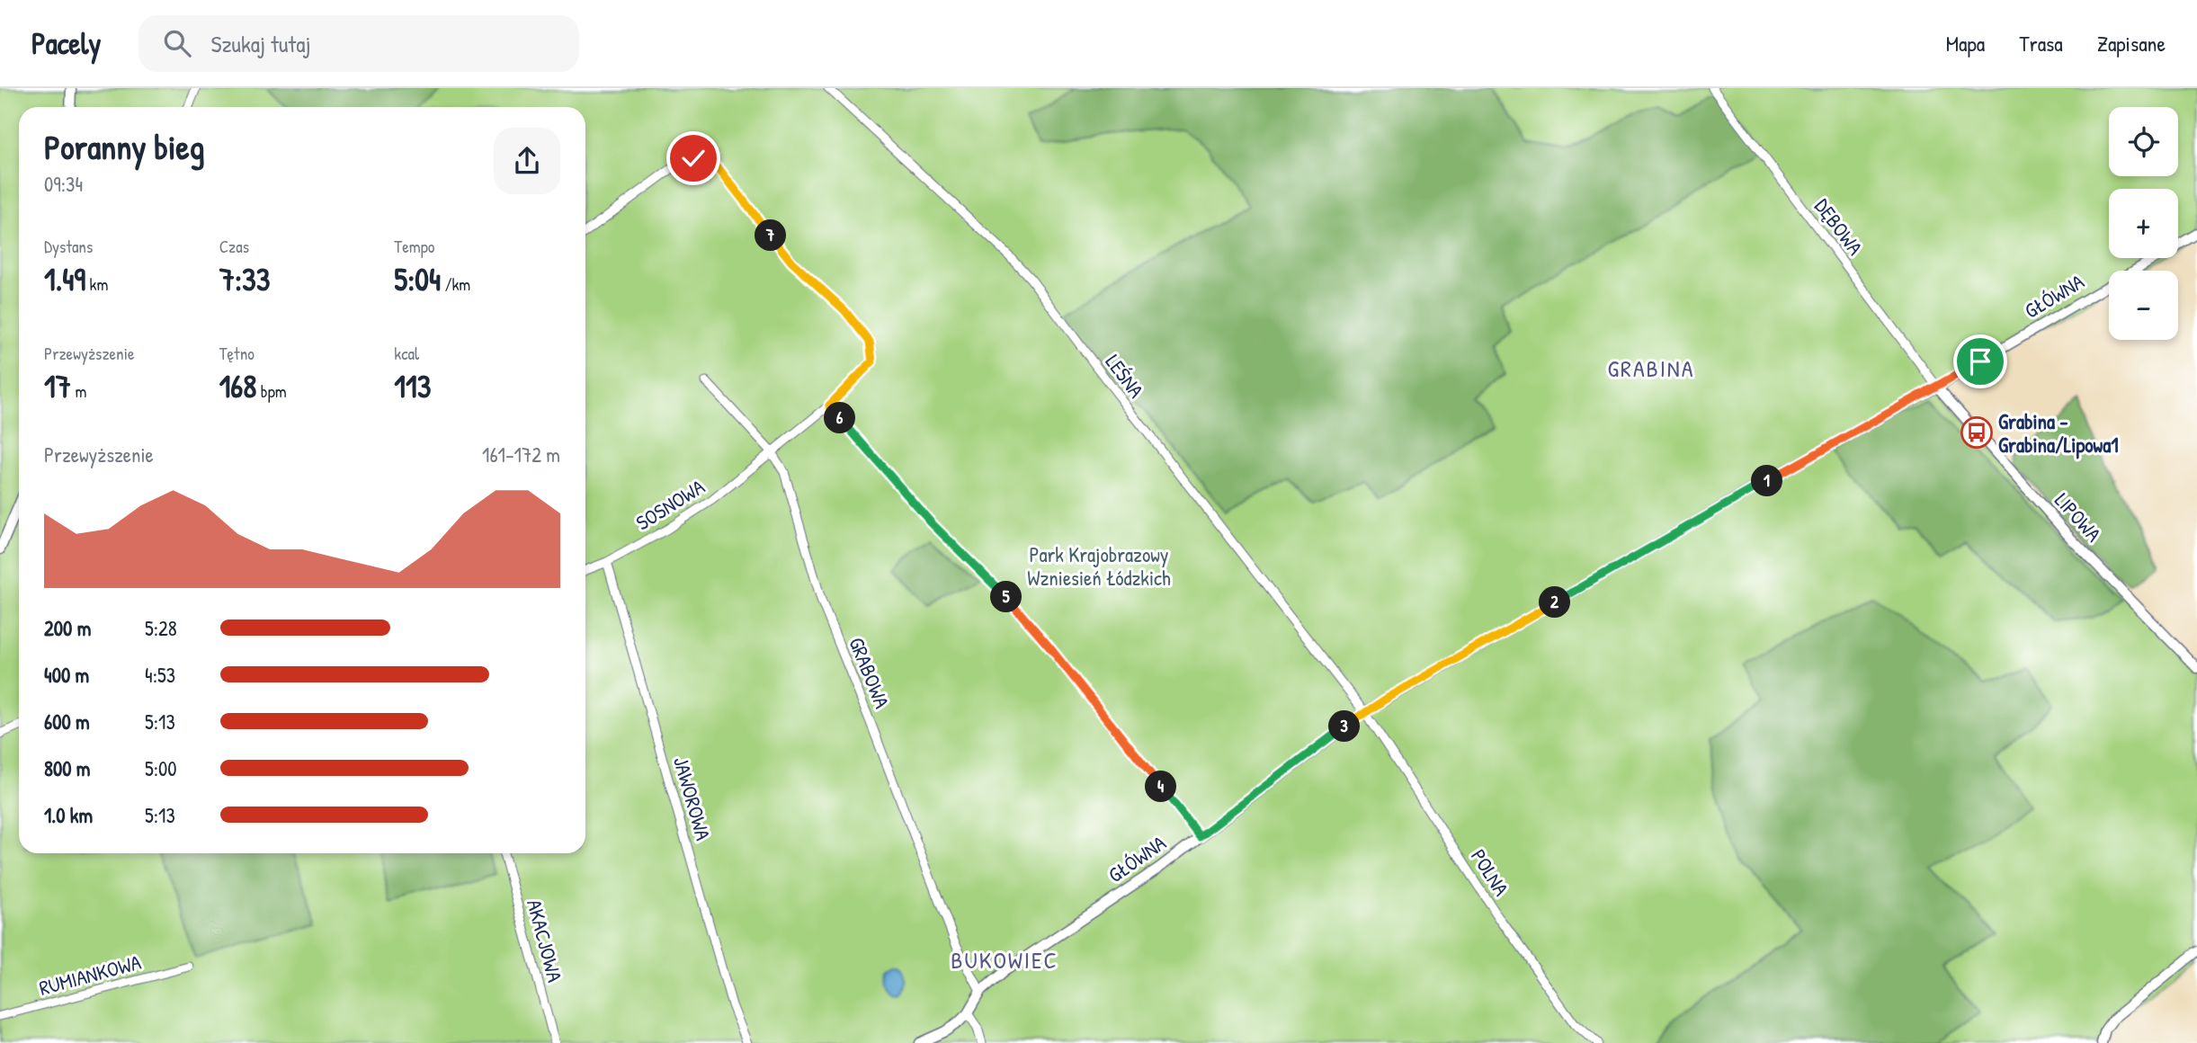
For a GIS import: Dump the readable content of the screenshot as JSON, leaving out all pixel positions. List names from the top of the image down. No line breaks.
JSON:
{"streets":{"street":["DĘBOWA","GŁÓWNA","LEŚNA","SOSNOWA","LIPOWA","GRABOWA","JAWOROWA","POLNA","AKACJOWA","RUMIANKOWA"]},"crossings":[["DĘBOWA","GŁÓWNA"],["DĘBOWA","LIPOWA"],["GŁÓWNA","LEŚNA"],["GŁÓWNA","LIPOWA"],["GŁÓWNA","GRABOWA"],["GŁÓWNA","POLNA"],["LEŚNA","POLNA"],["SOSNOWA","GRABOWA"],["SOSNOWA","JAWOROWA"]],"districts":["GRABINA","BUKOWIEC"],"parks":["Park Krajobrazowy Wzniesień Łódzkich"],"places":{"bus stop":["Grabina - Grabina/Lipowa1"]},"page":{"header":"Pacely","search":"Szukaj tutaj","nav":["Mapa","Trasa","Zapisane"],"map_buttons":["+","−"],"heading":["Poranny bieg","09:34"],"stats":[["Dystans","1.49 km"],["Czas","7:33"],["Tempo","5:04 /km"],["Przewyższenie","17 m"],["Tętno","168 bpm"],["kcal","113"]],"pins":["7","6","1","5","2","3","4"],"chart":["Przewyższenie","161–172 m"],"list":[{"name":"200 m","note":"5:28"},{"name":"400 m","note":"4:53"},{"name":"600 m","note":"5:13"},{"name":"800 m","note":"5:00"},{"name":"1.0 km","note":"5:13"}]}}
